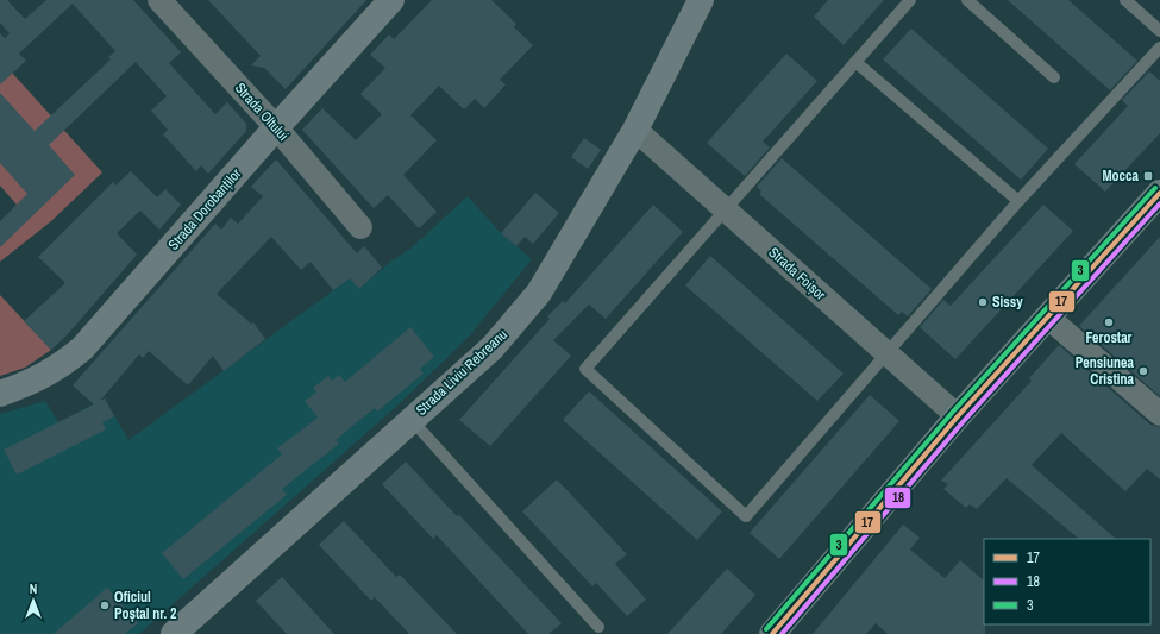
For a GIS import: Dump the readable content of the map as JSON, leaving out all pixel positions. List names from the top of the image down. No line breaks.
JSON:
{"streets":{"street":["Strada Oltului","Strada Dorobanților","Strada Foișor","Strada Liviu Rebreanu"]},"crossings":[["Strada Oltului","Strada Dorobanților"],["Strada Foișor","Strada Liviu Rebreanu"]],"places":{"transit":["Mocca"],"other":["Sissy","Ferostar","Pensiunea Cristina","Oficiul Poștal nr. 2"]},"lines":["transit line 3","transit line 17","transit line 18"],"legend":["17","18","3"],"north":"top"}
